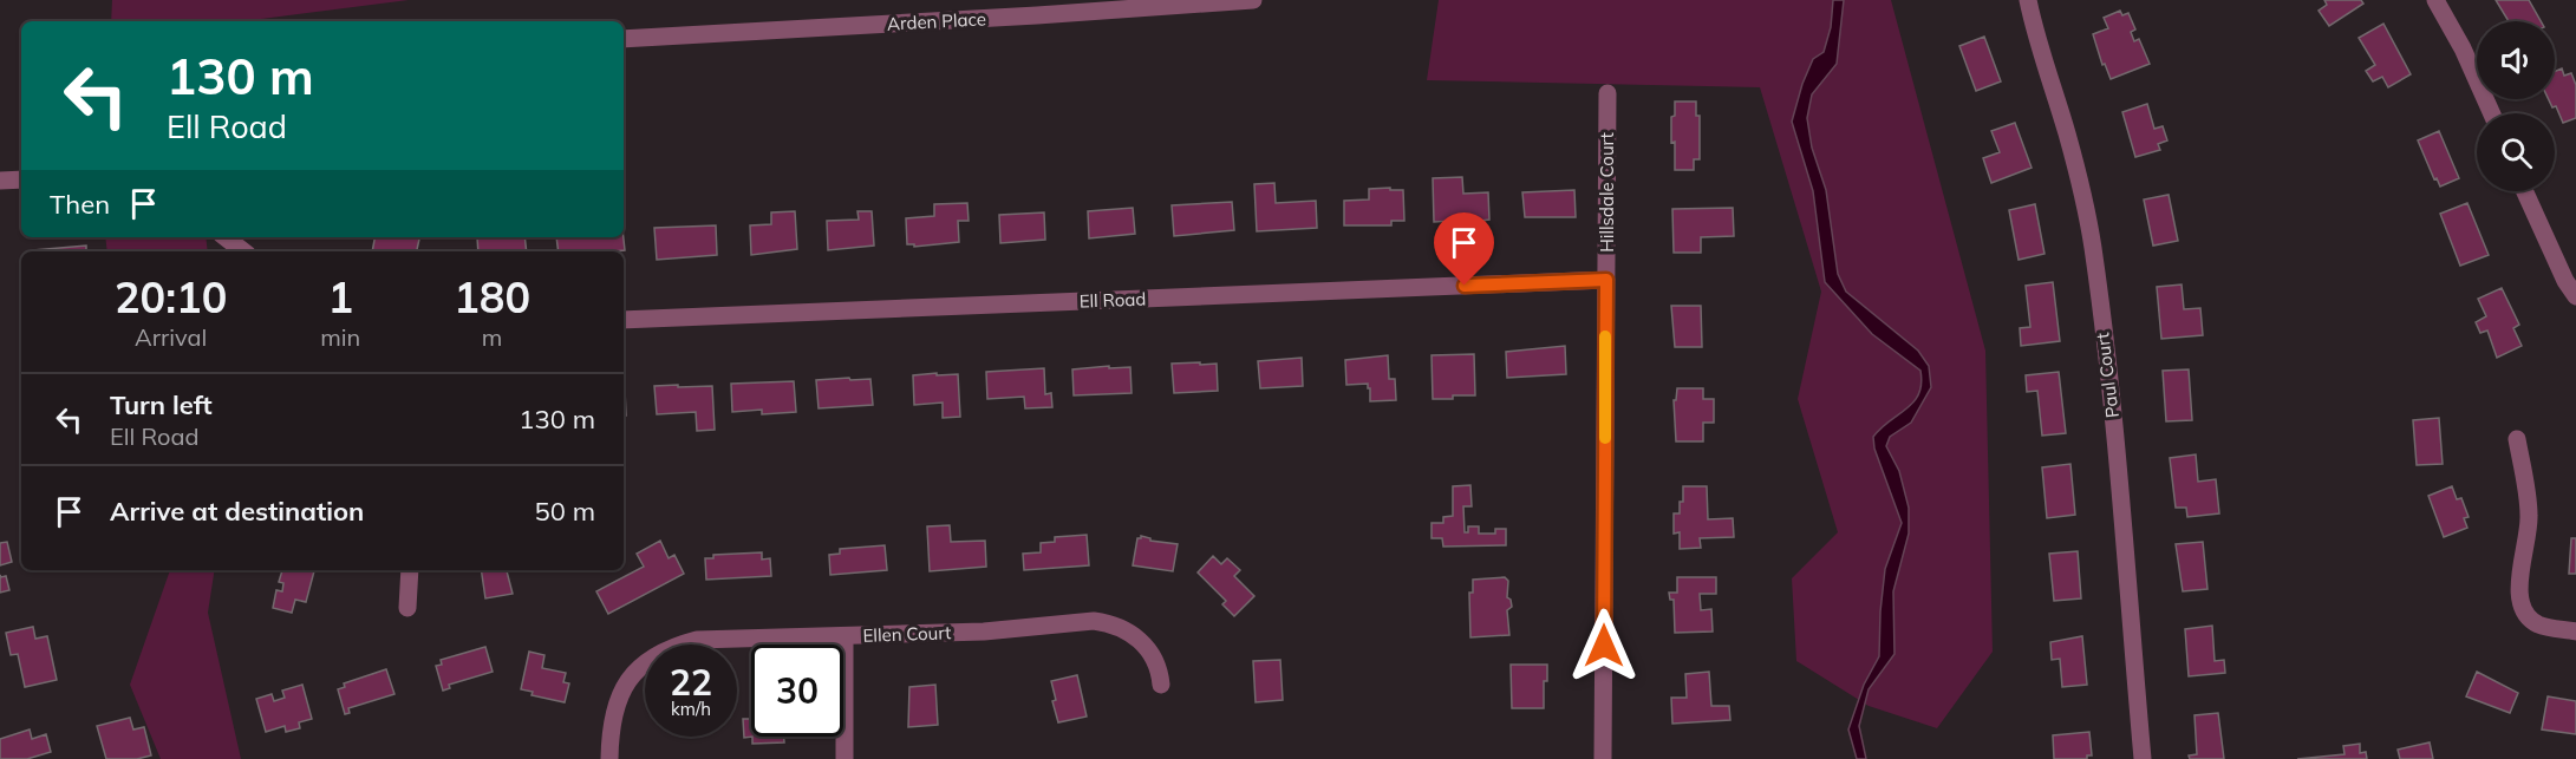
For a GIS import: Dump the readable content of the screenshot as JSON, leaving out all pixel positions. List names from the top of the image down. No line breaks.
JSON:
{"streets":{"street":["Arden Place","Hillsdale Court","Ell Road","Paul Court","Ellen Court"]},"crossings":[["Hillsdale Court","Ell Road"]],"page":{"turn":["130 m","Ell Road"],"then":"Then","eta":["20:10","Arrival","1","min","180","m"],"list":[{"name":"Turn left","note":"Ell Road","value":"130 m"},{"name":"Arrive at destination","value":"50 m"}],"speed":"22 km/h","limit":"30"}}
